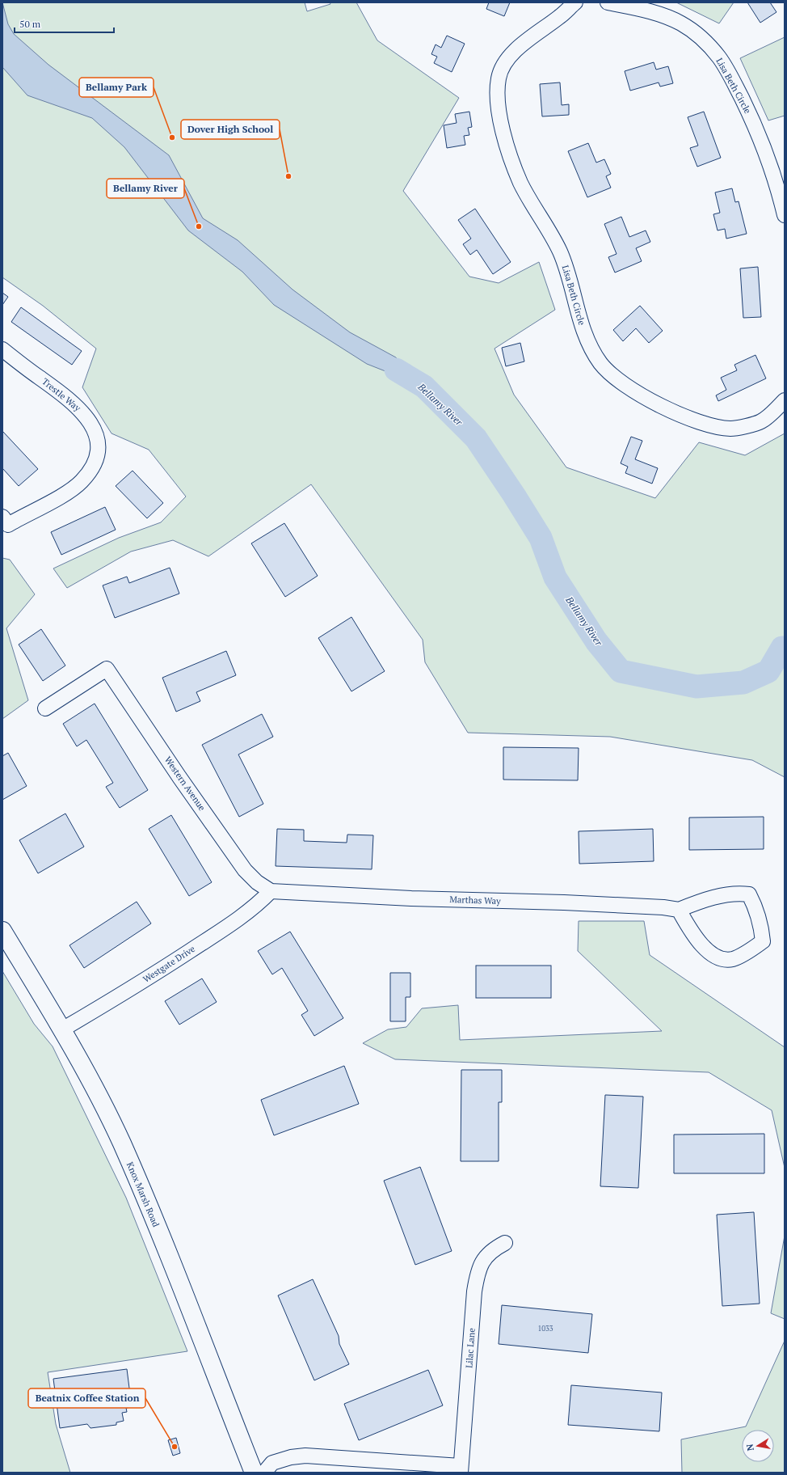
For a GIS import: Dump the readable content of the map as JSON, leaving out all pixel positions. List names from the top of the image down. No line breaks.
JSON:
{"streets":{"main road":["Knox Marsh Road"],"street":["Lisa Beth Circle","Trestle Way","Western Avenue","Marthas Way","Westgate Drive","Lilac Lane"]},"crossings":[["Western Avenue","Marthas Way"],["Western Avenue","Westgate Drive"],["Marthas Way","Westgate Drive"],["Westgate Drive","Knox Marsh Road"]],"water":["Bellamy River"],"places":["Bellamy Park","Dover High School","Bellamy River","Beatnix Coffee Station"],"house_numbers":["1033"],"scale_bar":"50 m","north":"left"}
